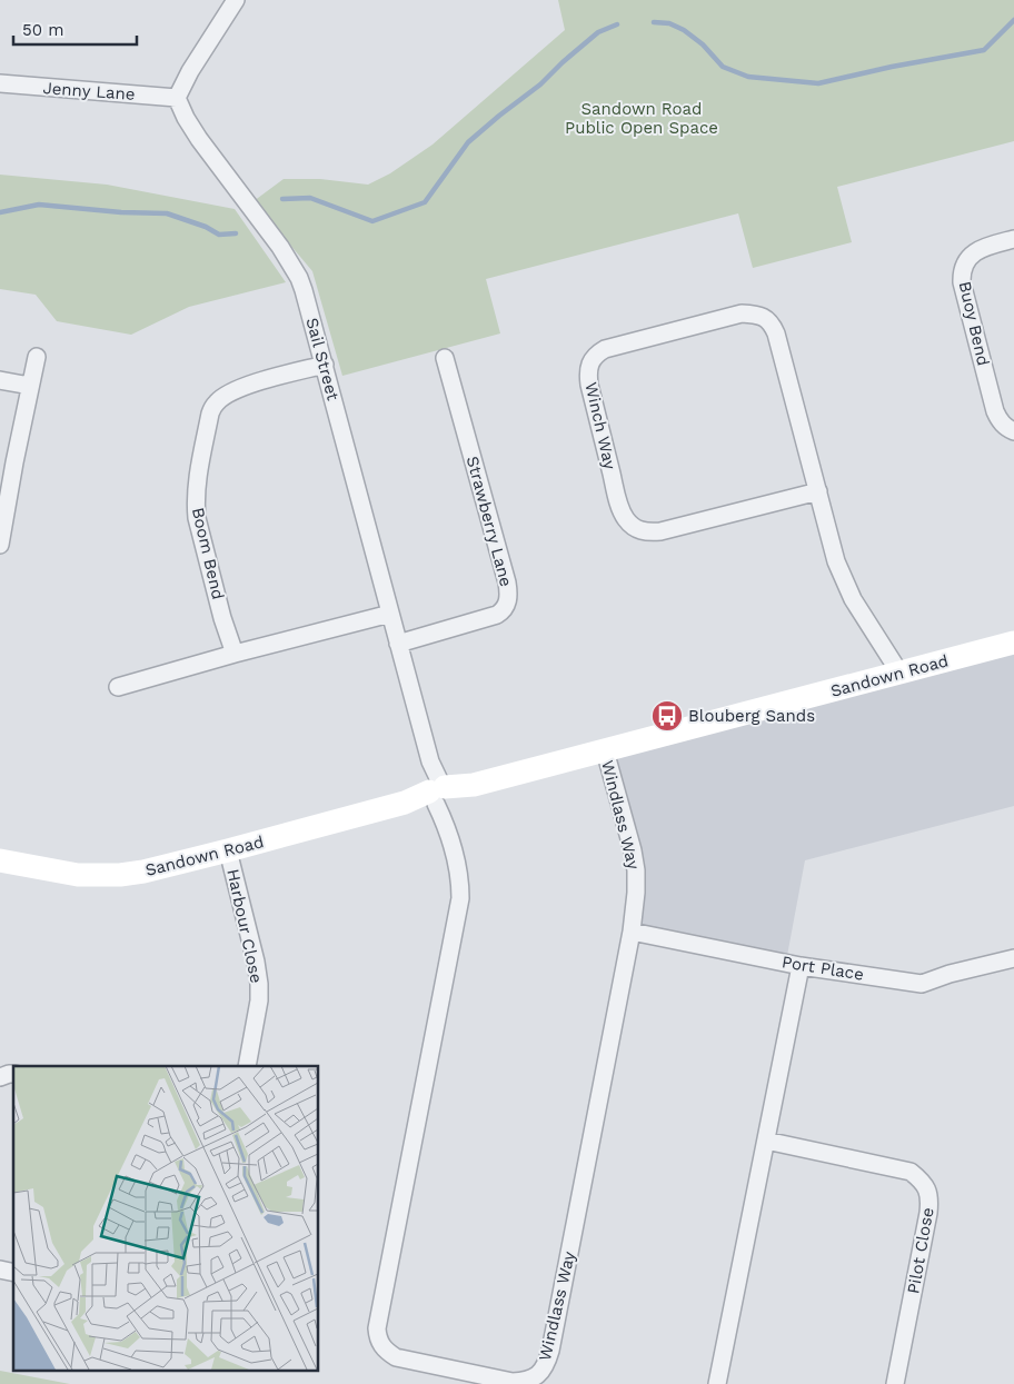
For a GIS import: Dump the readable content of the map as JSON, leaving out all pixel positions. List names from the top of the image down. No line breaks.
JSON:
{"streets":{"street":["Jenny Lane","Buoy Bend","Sail Street","Winch Way","Strawberry Lane","Boom Bend","Sandown Road","Windlass Way","Harbour Close","Port Place","Pilot Close"]},"crossings":[["Jenny Lane","Sail Street"],["Sail Street","Strawberry Lane"],["Sail Street","Boom Bend"],["Sail Street","Sandown Road"],["Sail Street","Windlass Way"],["Winch Way","Sandown Road"],["Sandown Road","Windlass Way"],["Sandown Road","Harbour Close"],["Windlass Way","Port Place"]],"parks":["Sandown Road Public Open Space"],"places":{"bus stop":["Blouberg Sands"]},"scale_bar":"50 m"}
